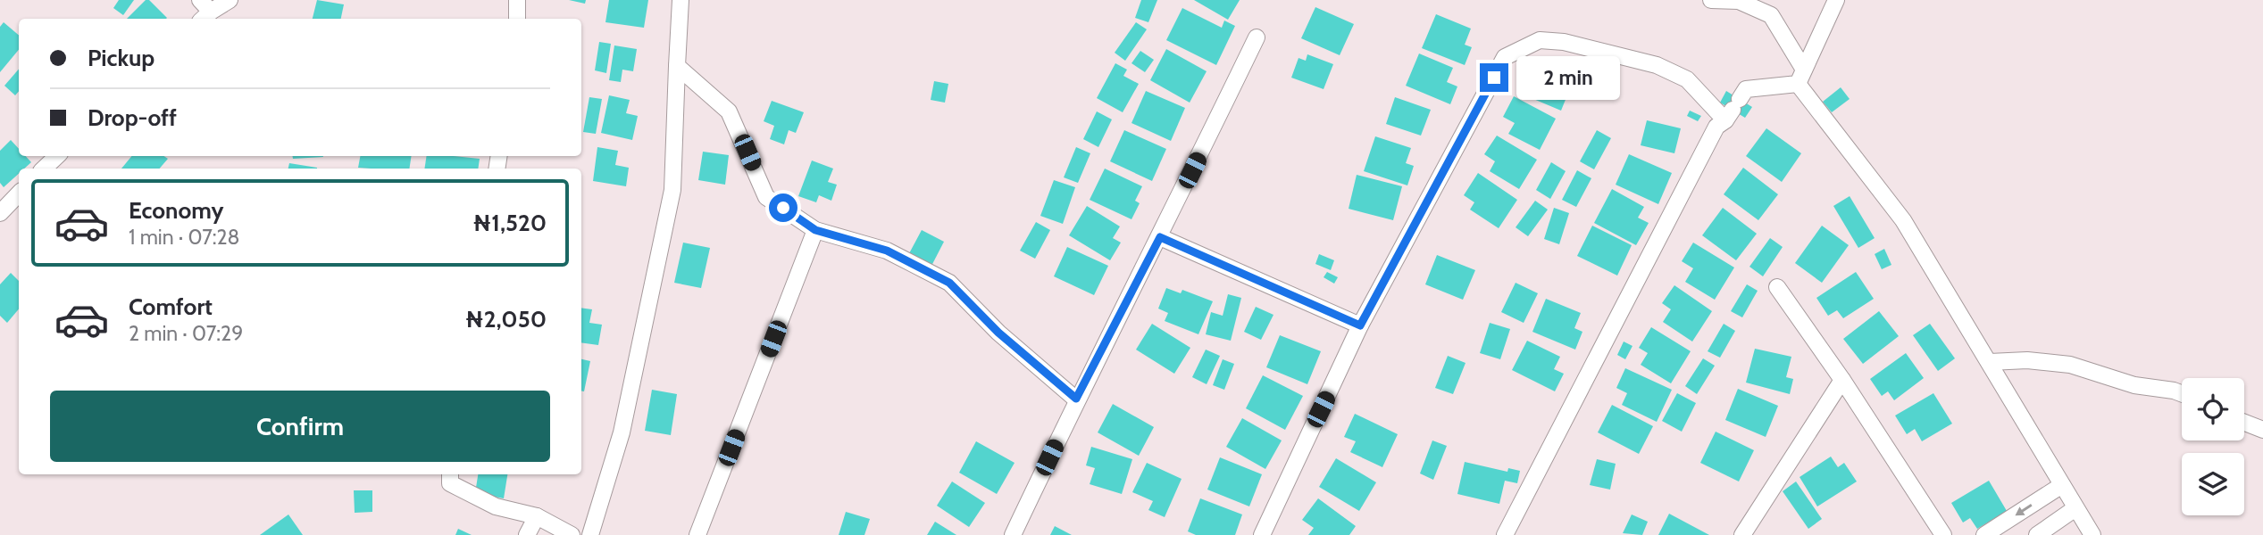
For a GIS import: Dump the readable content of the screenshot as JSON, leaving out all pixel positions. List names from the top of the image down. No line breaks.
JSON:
{"page":{"banner":["Pickup","Drop-off"],"bubble":"2 min","list":[{"name":"Economy","note":"1 min · 07:28","value":"₦1,520"},{"name":"Comfort","note":"2 min · 07:29","value":"₦2,050"}],"buttons":"Confirm"}}
